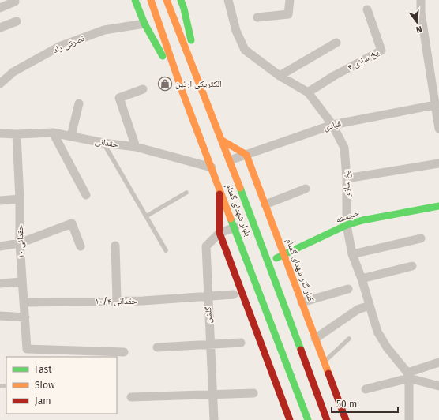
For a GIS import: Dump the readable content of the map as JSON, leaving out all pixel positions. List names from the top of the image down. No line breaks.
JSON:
{"streets":{"main road":["بلوار شهدای گمنام","خجسته","کنار گذر شهدای گمنام"],"street":["نصرتی راد","یخ سازی ۴","قبادی","حقدانی","یخ سازی","حقدانی ۱۰","حقدانی ۱۰/۴","گلشن"]},"crossings":[["یخ سازی ۴","یخ سازی"],["قبادی","یخ سازی"],["قبادی","بلوار شهدای گمنام"],["قبادی","کنار گذر شهدای گمنام"],["حقدانی","بلوار شهدای گمنام"],["حقدانی","حقدانی ۱۰"],["یخ سازی","خجسته"],["بلوار شهدای گمنام","خجسته"],["بلوار شهدای گمنام","گلشن"],["خجسته","کنار گذر شهدای گمنام"],["حقدانی ۱۰","حقدانی ۱۰/۴"],["حقدانی ۱۰/۴","گلشن"]],"places":{"shop":["الکتریکی ارتین"]},"legend":["Fast","Slow","Jam"],"scale_bar":"50 m","north":"bottom"}
